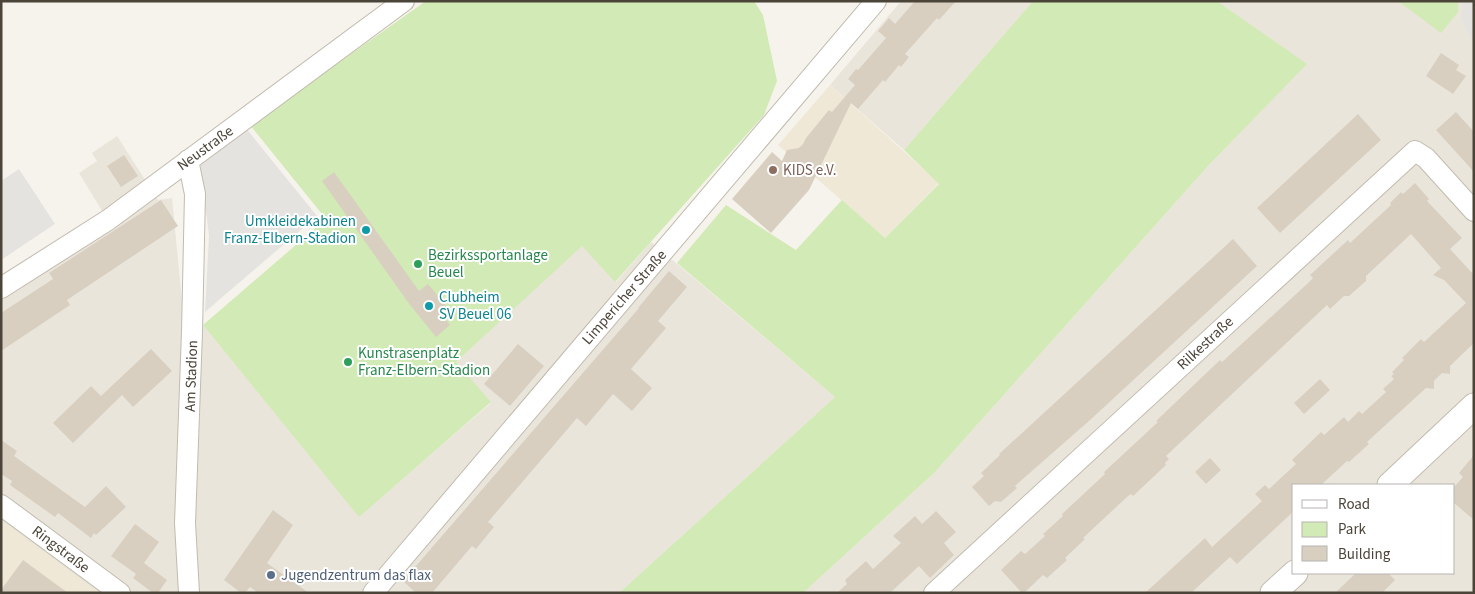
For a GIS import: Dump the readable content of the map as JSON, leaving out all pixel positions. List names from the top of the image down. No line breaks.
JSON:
{"streets":{"street":["Neustraße","Limpericher Straße","Rilkestraße","Am Stadion","Ringstraße"]},"crossings":[["Neustraße","Am Stadion"]],"places":["KIDS e.V.","Umkleidekabinen Franz-Elbern-Stadion","Bezirkssportanlage Beuel","Clubheim SV Beuel 06","Kunstrasenplatz Franz-Elbern-Stadion","Jugendzentrum das flax"],"legend":["Road","Park","Building"]}
